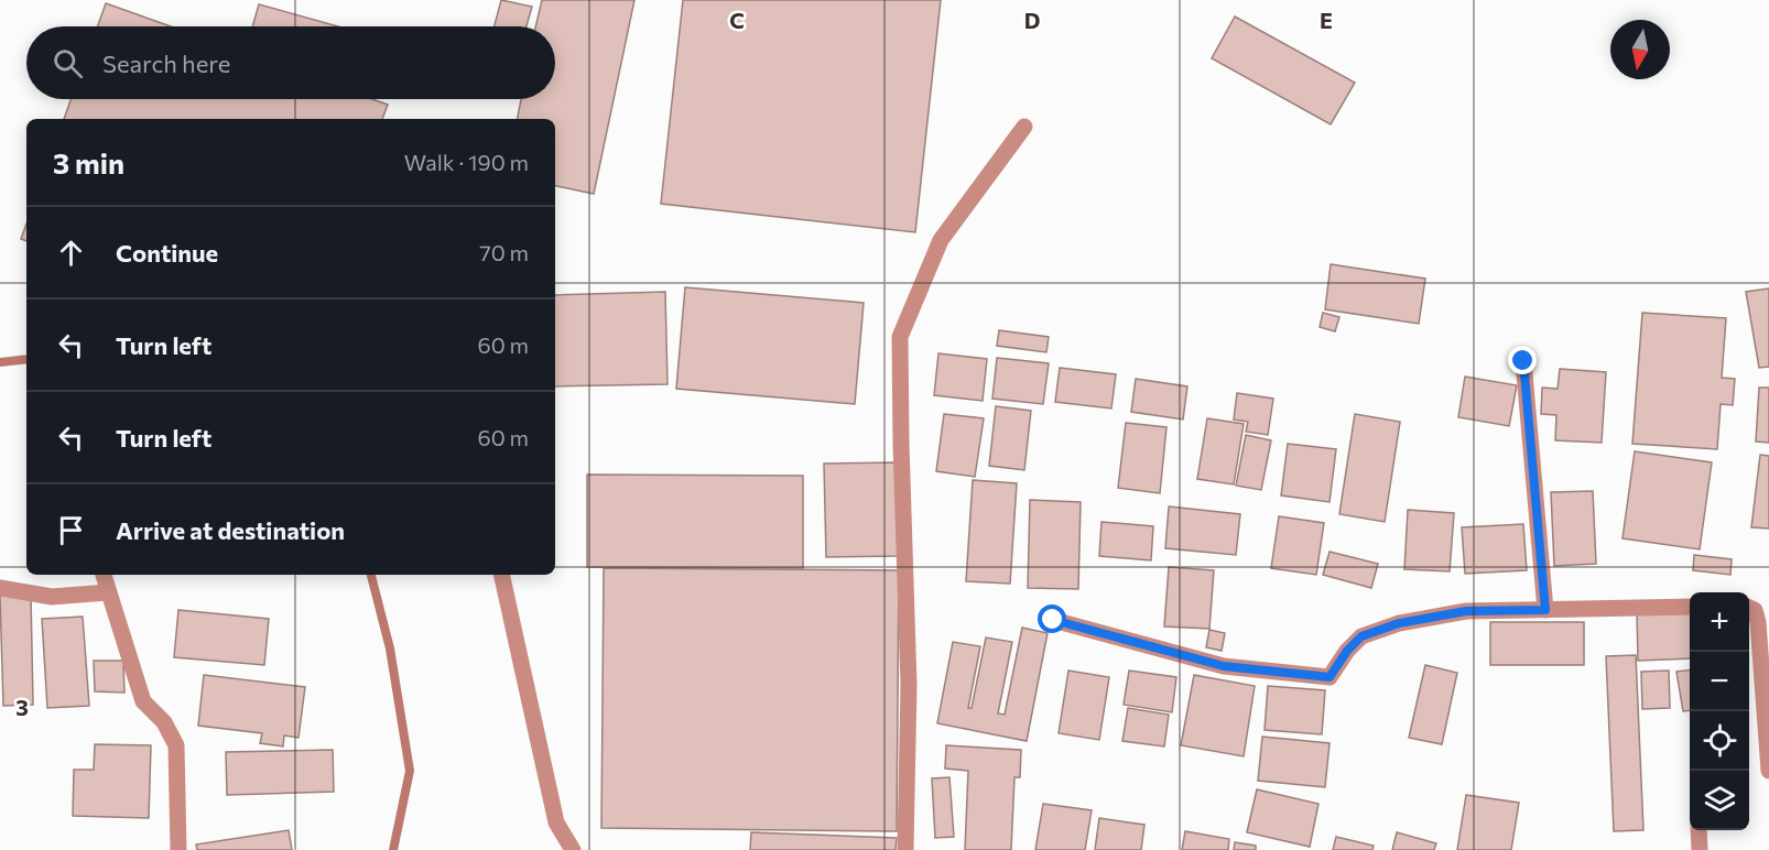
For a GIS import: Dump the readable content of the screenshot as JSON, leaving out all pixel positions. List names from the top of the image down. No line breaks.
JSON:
{"north":"bottom","page":{"search":"Search here","heading":["3 min","Walk · 190 m"],"list":[["Continue","70 m"],["Turn left","60 m"],["Turn left","60 m"],"Arrive at destination"],"map_buttons":["+","−"]},"grid":{"columns":["C","D","E"],"rows":["3"]}}
